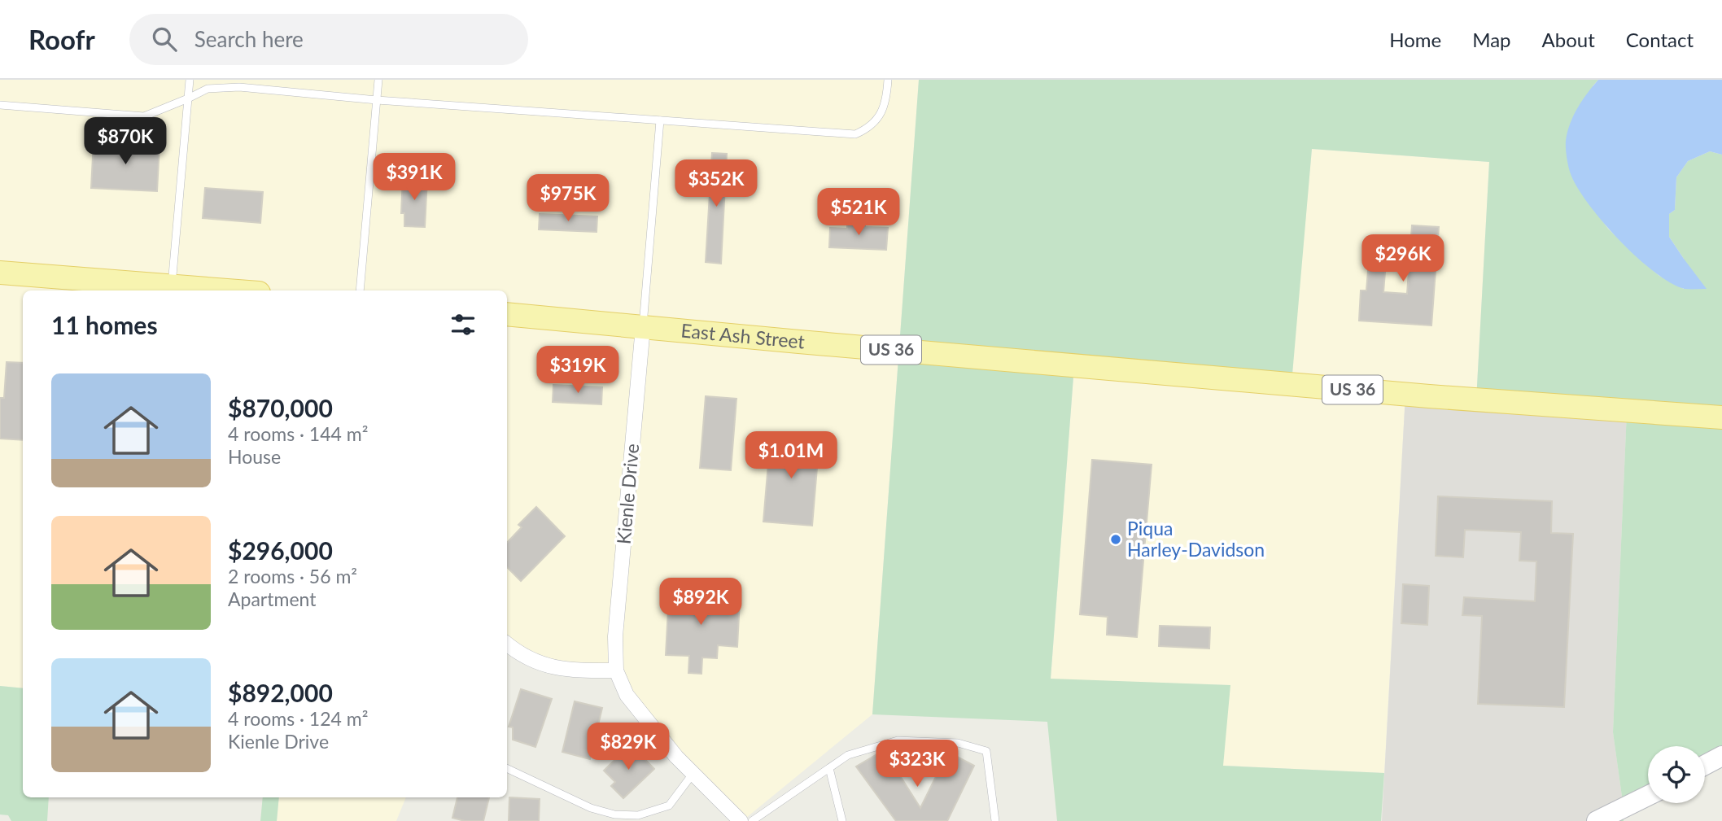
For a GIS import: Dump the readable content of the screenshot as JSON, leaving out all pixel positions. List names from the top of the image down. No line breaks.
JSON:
{"streets":{"main road":["East Ash Street","US 36"],"street":["Kienle Drive"]},"crossings":[["East Ash Street","Kienle Drive"]],"places":["Piqua Harley-Davidson"],"page":{"header":"Roofr","search":"Search here","nav":["Home","Map","About","Contact"],"price":["$870K","$391K","$352K","$975K","$521K","$296K","$319K","$1.01M","$892K","$829K","$323K"],"heading":"11 homes","list":[{"name":"$870,000","note":"4 rooms · 144 m² · House"},{"name":"$296,000","note":"2 rooms · 56 m² · Apartment"},{"name":"$892,000","note":"4 rooms · 124 m² · Kienle Drive"}]}}
